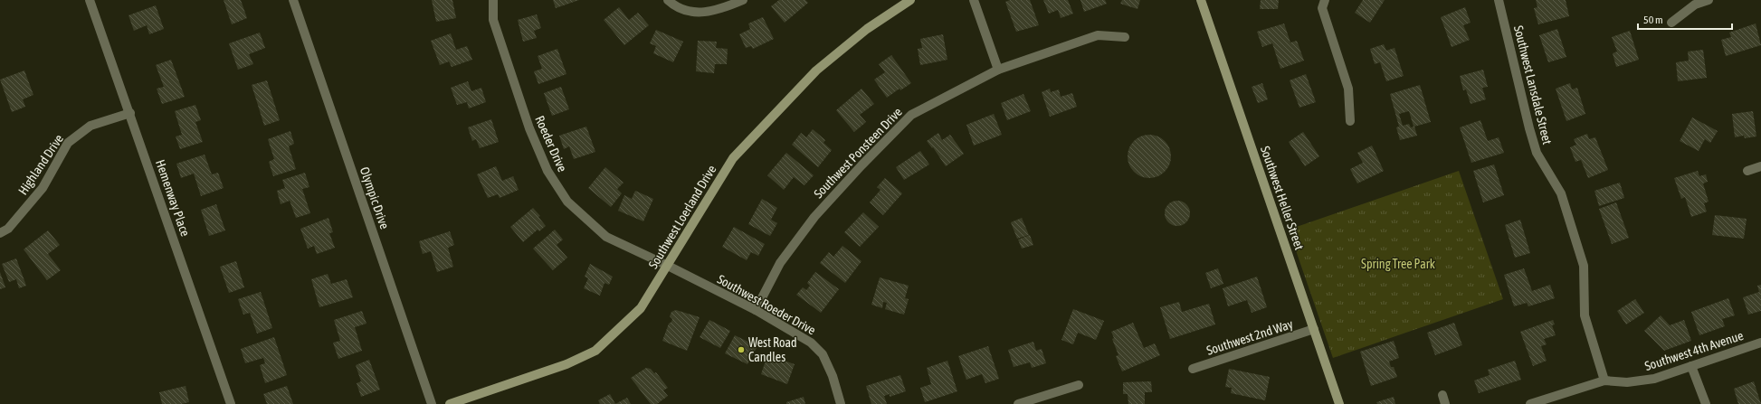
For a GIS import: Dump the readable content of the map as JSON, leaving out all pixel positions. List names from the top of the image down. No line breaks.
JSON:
{"streets":{"street":["Southwest Lansdale Street","Roeder Drive","Southwest Ponsteen Drive","Highland Drive","Hemenway Place","Olympic Drive","Southwest Heller Street","Southwest Loerland Drive","Southwest Roeder Drive","Southwest 2nd Way","Southwest 4th Avenue"]},"crossings":[["Southwest Lansdale Street","Southwest 4th Avenue"],["Roeder Drive","Southwest Loerland Drive"],["Roeder Drive","Southwest Roeder Drive"],["Southwest Ponsteen Drive","Southwest Roeder Drive"],["Highland Drive","Hemenway Place"],["Southwest Heller Street","Southwest 2nd Way"],["Southwest Loerland Drive","Southwest Roeder Drive"]],"parks":["Spring Tree Park"],"places":["West Road Candles"],"scale_bar":"50 m"}
